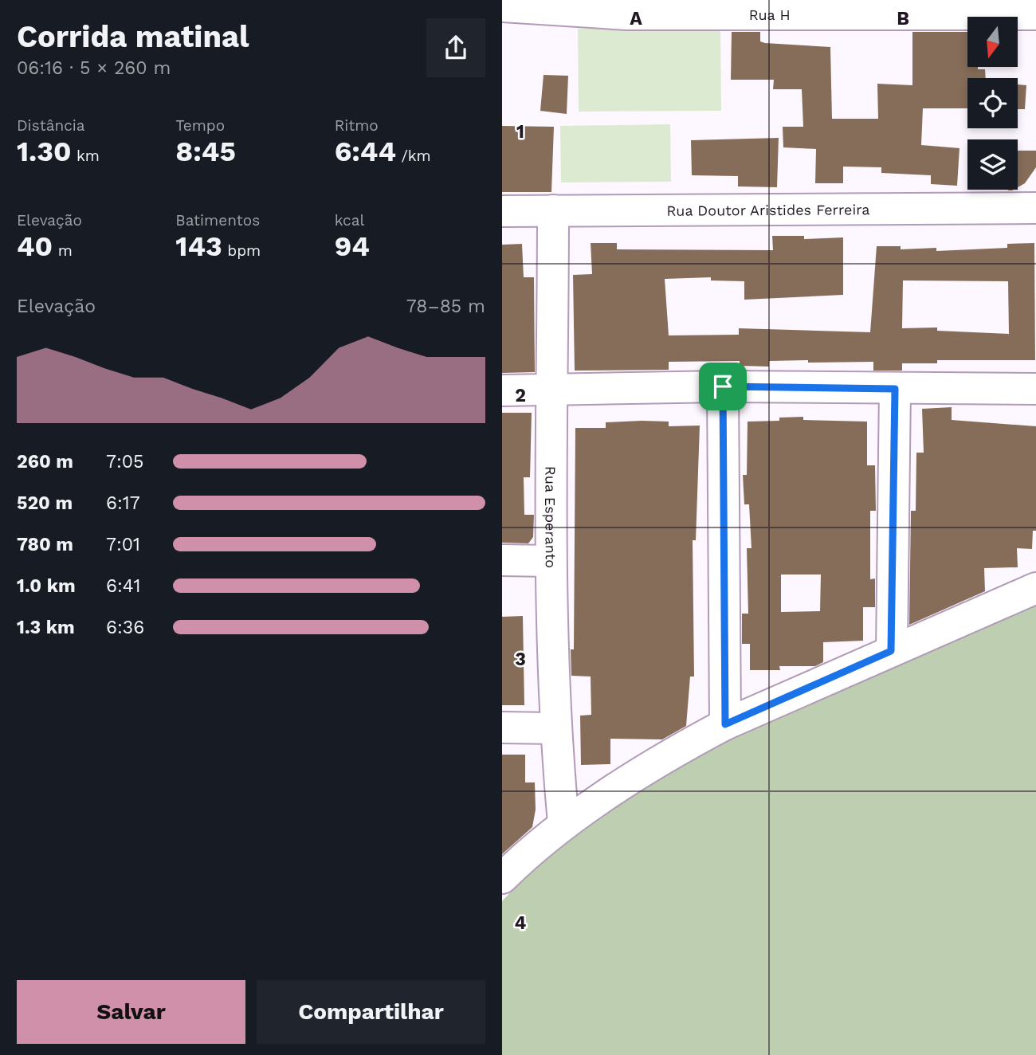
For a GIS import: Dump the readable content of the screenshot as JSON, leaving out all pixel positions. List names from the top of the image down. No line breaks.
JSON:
{"streets":{"street":["Rua H","Rua Doutor Aristides Ferreira","Rua Esperanto"]},"crossings":[["Rua Doutor Aristides Ferreira","Rua Esperanto"]],"north":"bottom","page":{"heading":["Corrida matinal","06:16 · 5 × 260 m"],"stats":[["Distância","1.30 km"],["Tempo","8:45"],["Ritmo","6:44 /km"],["Elevação","40 m"],["Batimentos","143 bpm"],["kcal","94"]],"chart":["Elevação","78–85 m"],"list":[{"name":"260 m","note":"7:05"},{"name":"520 m","note":"6:17"},{"name":"780 m","note":"7:01"},{"name":"1.0 km","note":"6:41"},{"name":"1.3 km","note":"6:36"}],"buttons":["Salvar","Compartilhar"]},"grid":{"columns":["A","B"],"rows":["1","2","3","4"]}}
